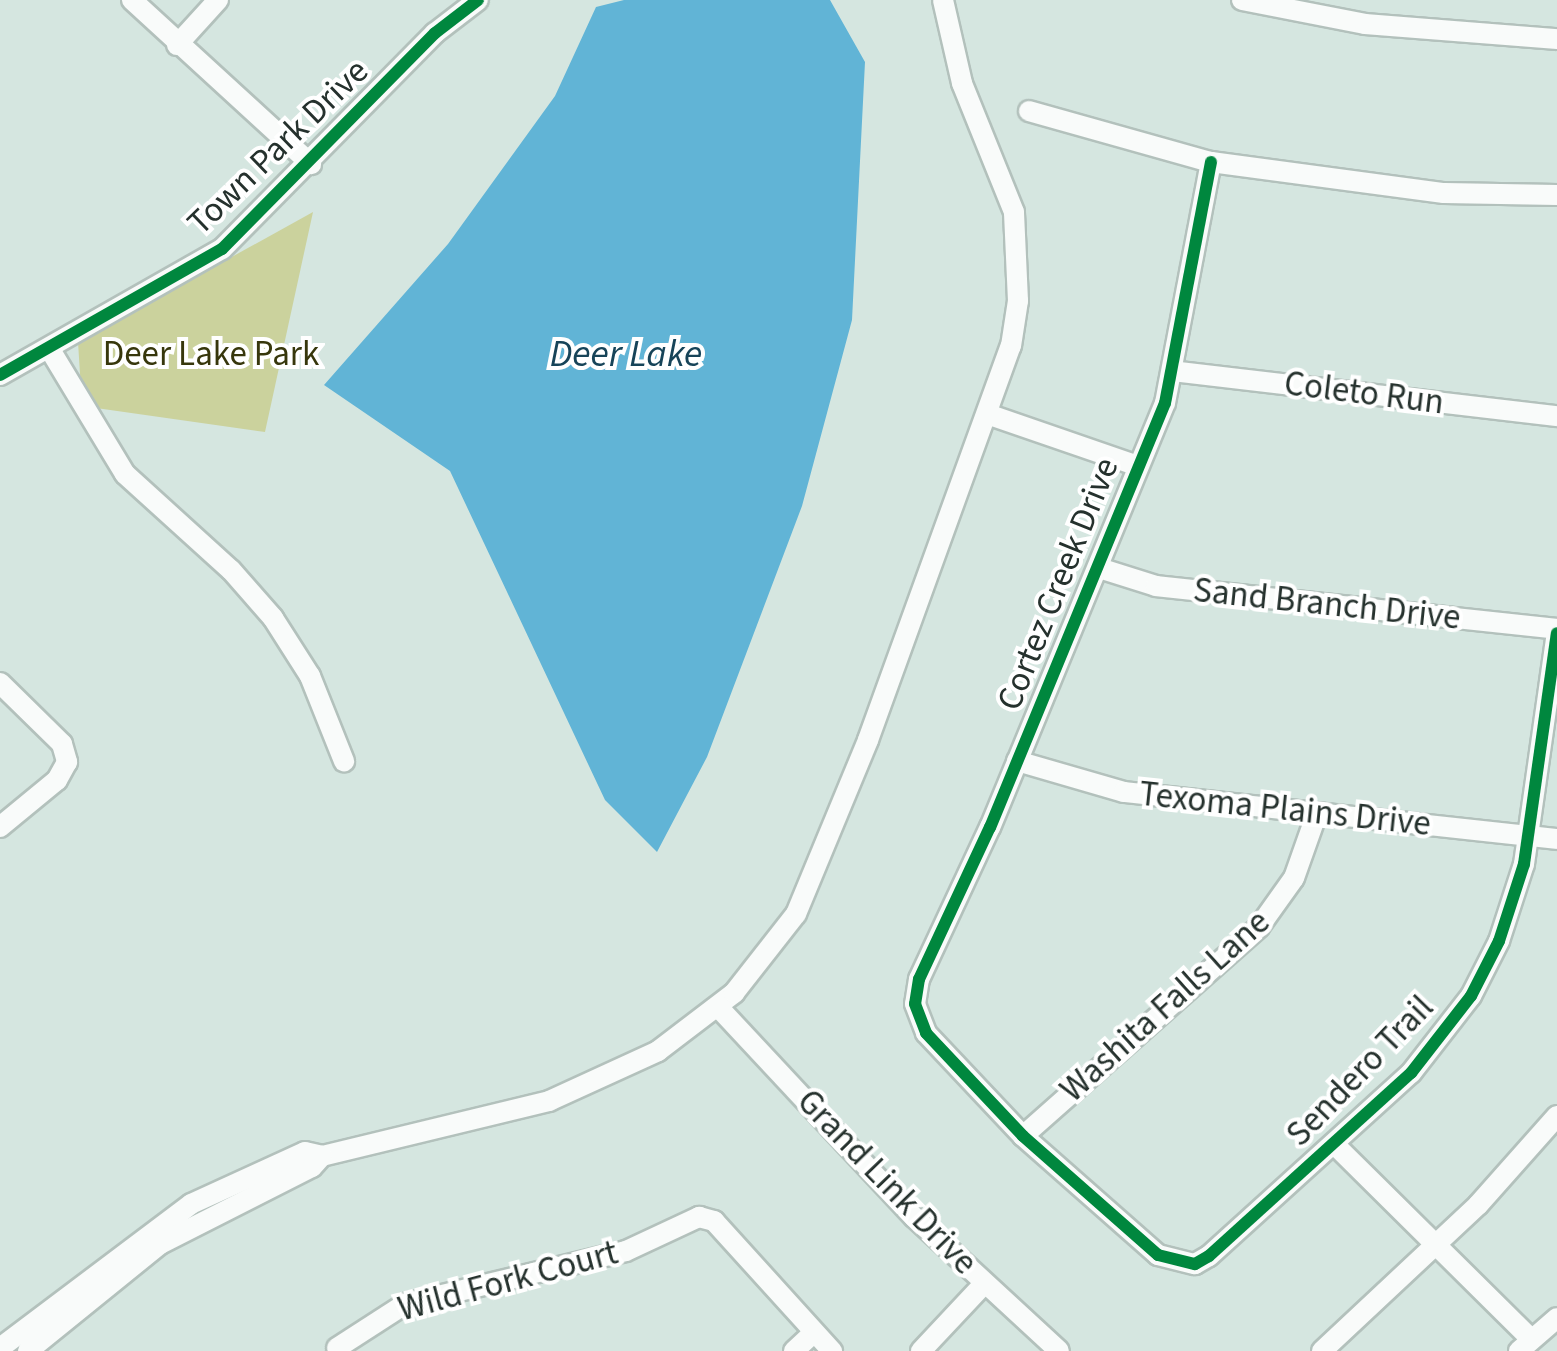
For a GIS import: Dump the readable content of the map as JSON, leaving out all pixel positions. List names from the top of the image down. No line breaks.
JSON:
{"streets":{"street":["Town Park Drive","Coleto Run","Cortez Creek Drive","Sand Branch Drive","Texoma Plains Drive","Washita Falls Lane","Sendero Trail","Grand Link Drive","Wild Fork Court"]},"crossings":[["Coleto Run","Cortez Creek Drive"],["Cortez Creek Drive","Sand Branch Drive"],["Cortez Creek Drive","Texoma Plains Drive"],["Cortez Creek Drive","Washita Falls Lane"],["Cortez Creek Drive","Sendero Trail"],["Sand Branch Drive","Sendero Trail"],["Texoma Plains Drive","Washita Falls Lane"],["Texoma Plains Drive","Sendero Trail"],["Washita Falls Lane","Sendero Trail"]],"water":["Deer Lake"],"parks":["Deer Lake Park"]}
